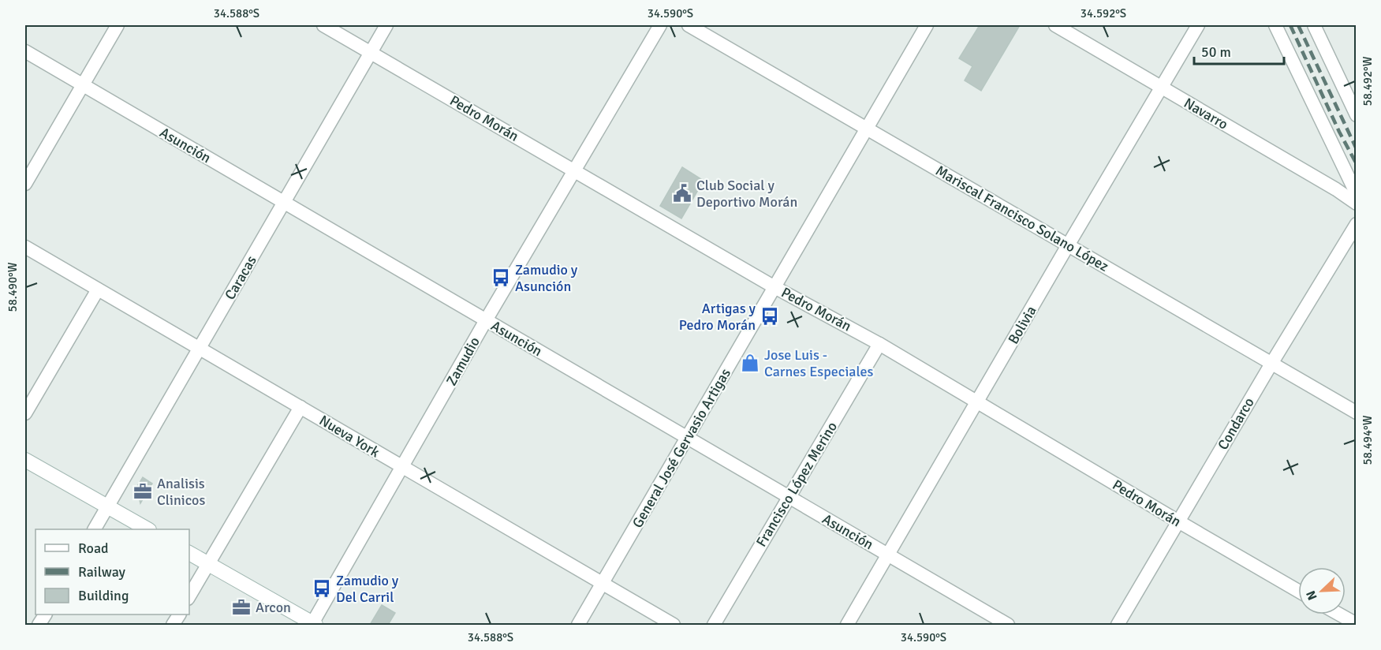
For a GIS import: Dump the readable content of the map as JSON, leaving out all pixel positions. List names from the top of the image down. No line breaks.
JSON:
{"streets":{"street":["Navarro","Pedro Morán","Asunción","Mariscal Francisco Solano López","Caracas","Bolivia","Zamudio","Condarco","Nueva York","General José Gervasio Artigas","Francisco López Merino"]},"crossings":[["Navarro","Bolivia"],["Pedro Morán","Caracas"],["Pedro Morán","Bolivia"],["Pedro Morán","Zamudio"],["Pedro Morán","Condarco"],["Pedro Morán","General José Gervasio Artigas"],["Pedro Morán","Francisco López Merino"],["Asunción","Caracas"],["Asunción","Bolivia"],["Asunción","Zamudio"],["Asunción","General José Gervasio Artigas"],["Asunción","Francisco López Merino"],["Mariscal Francisco Solano López","Bolivia"],["Mariscal Francisco Solano López","Condarco"],["Mariscal Francisco Solano López","General José Gervasio Artigas"],["Caracas","Nueva York"],["Zamudio","Nueva York"],["Nueva York","General José Gervasio Artigas"]],"places":{"public building":["Club Social y Deportivo Morán"],"bus stop":["Zamudio y Asunción","Artigas y Pedro Morán","Zamudio y Del Carril"],"shop":["Jose Luis - Carnes Especiales"],"office":["Analisis Clinicos","Arcon"]},"legend":["Road","Railway","Building"],"scale_bar":"50 m","north":"bottom left","coordinates":["34.588°S","34.590°S","34.592°S","58.492°W","58.490°W","58.494°W"]}
